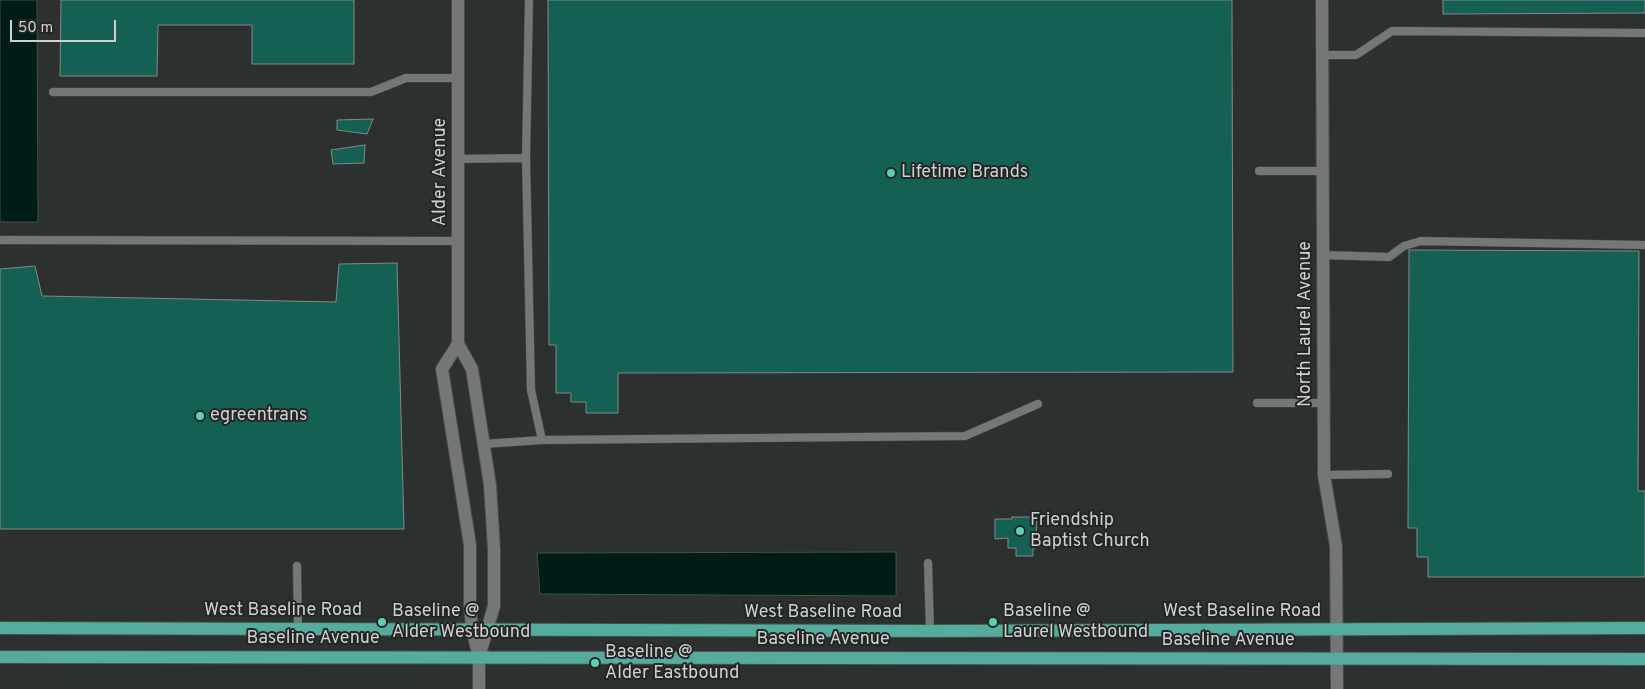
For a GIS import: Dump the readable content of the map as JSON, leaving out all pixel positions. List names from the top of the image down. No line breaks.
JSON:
{"streets":{"main road":["Alder Avenue","North Laurel Avenue","West Baseline Road","Baseline Avenue"]},"crossings":[["Alder Avenue","West Baseline Road"],["Alder Avenue","Baseline Avenue"],["North Laurel Avenue","West Baseline Road"],["North Laurel Avenue","Baseline Avenue"]],"places":["Lifetime Brands","egreentrans","Friendship Baptist Church","Baseline @ Alder Westbound","Baseline @ Laurel Westbound","Baseline @ Alder Eastbound"],"scale_bar":"50 m"}
